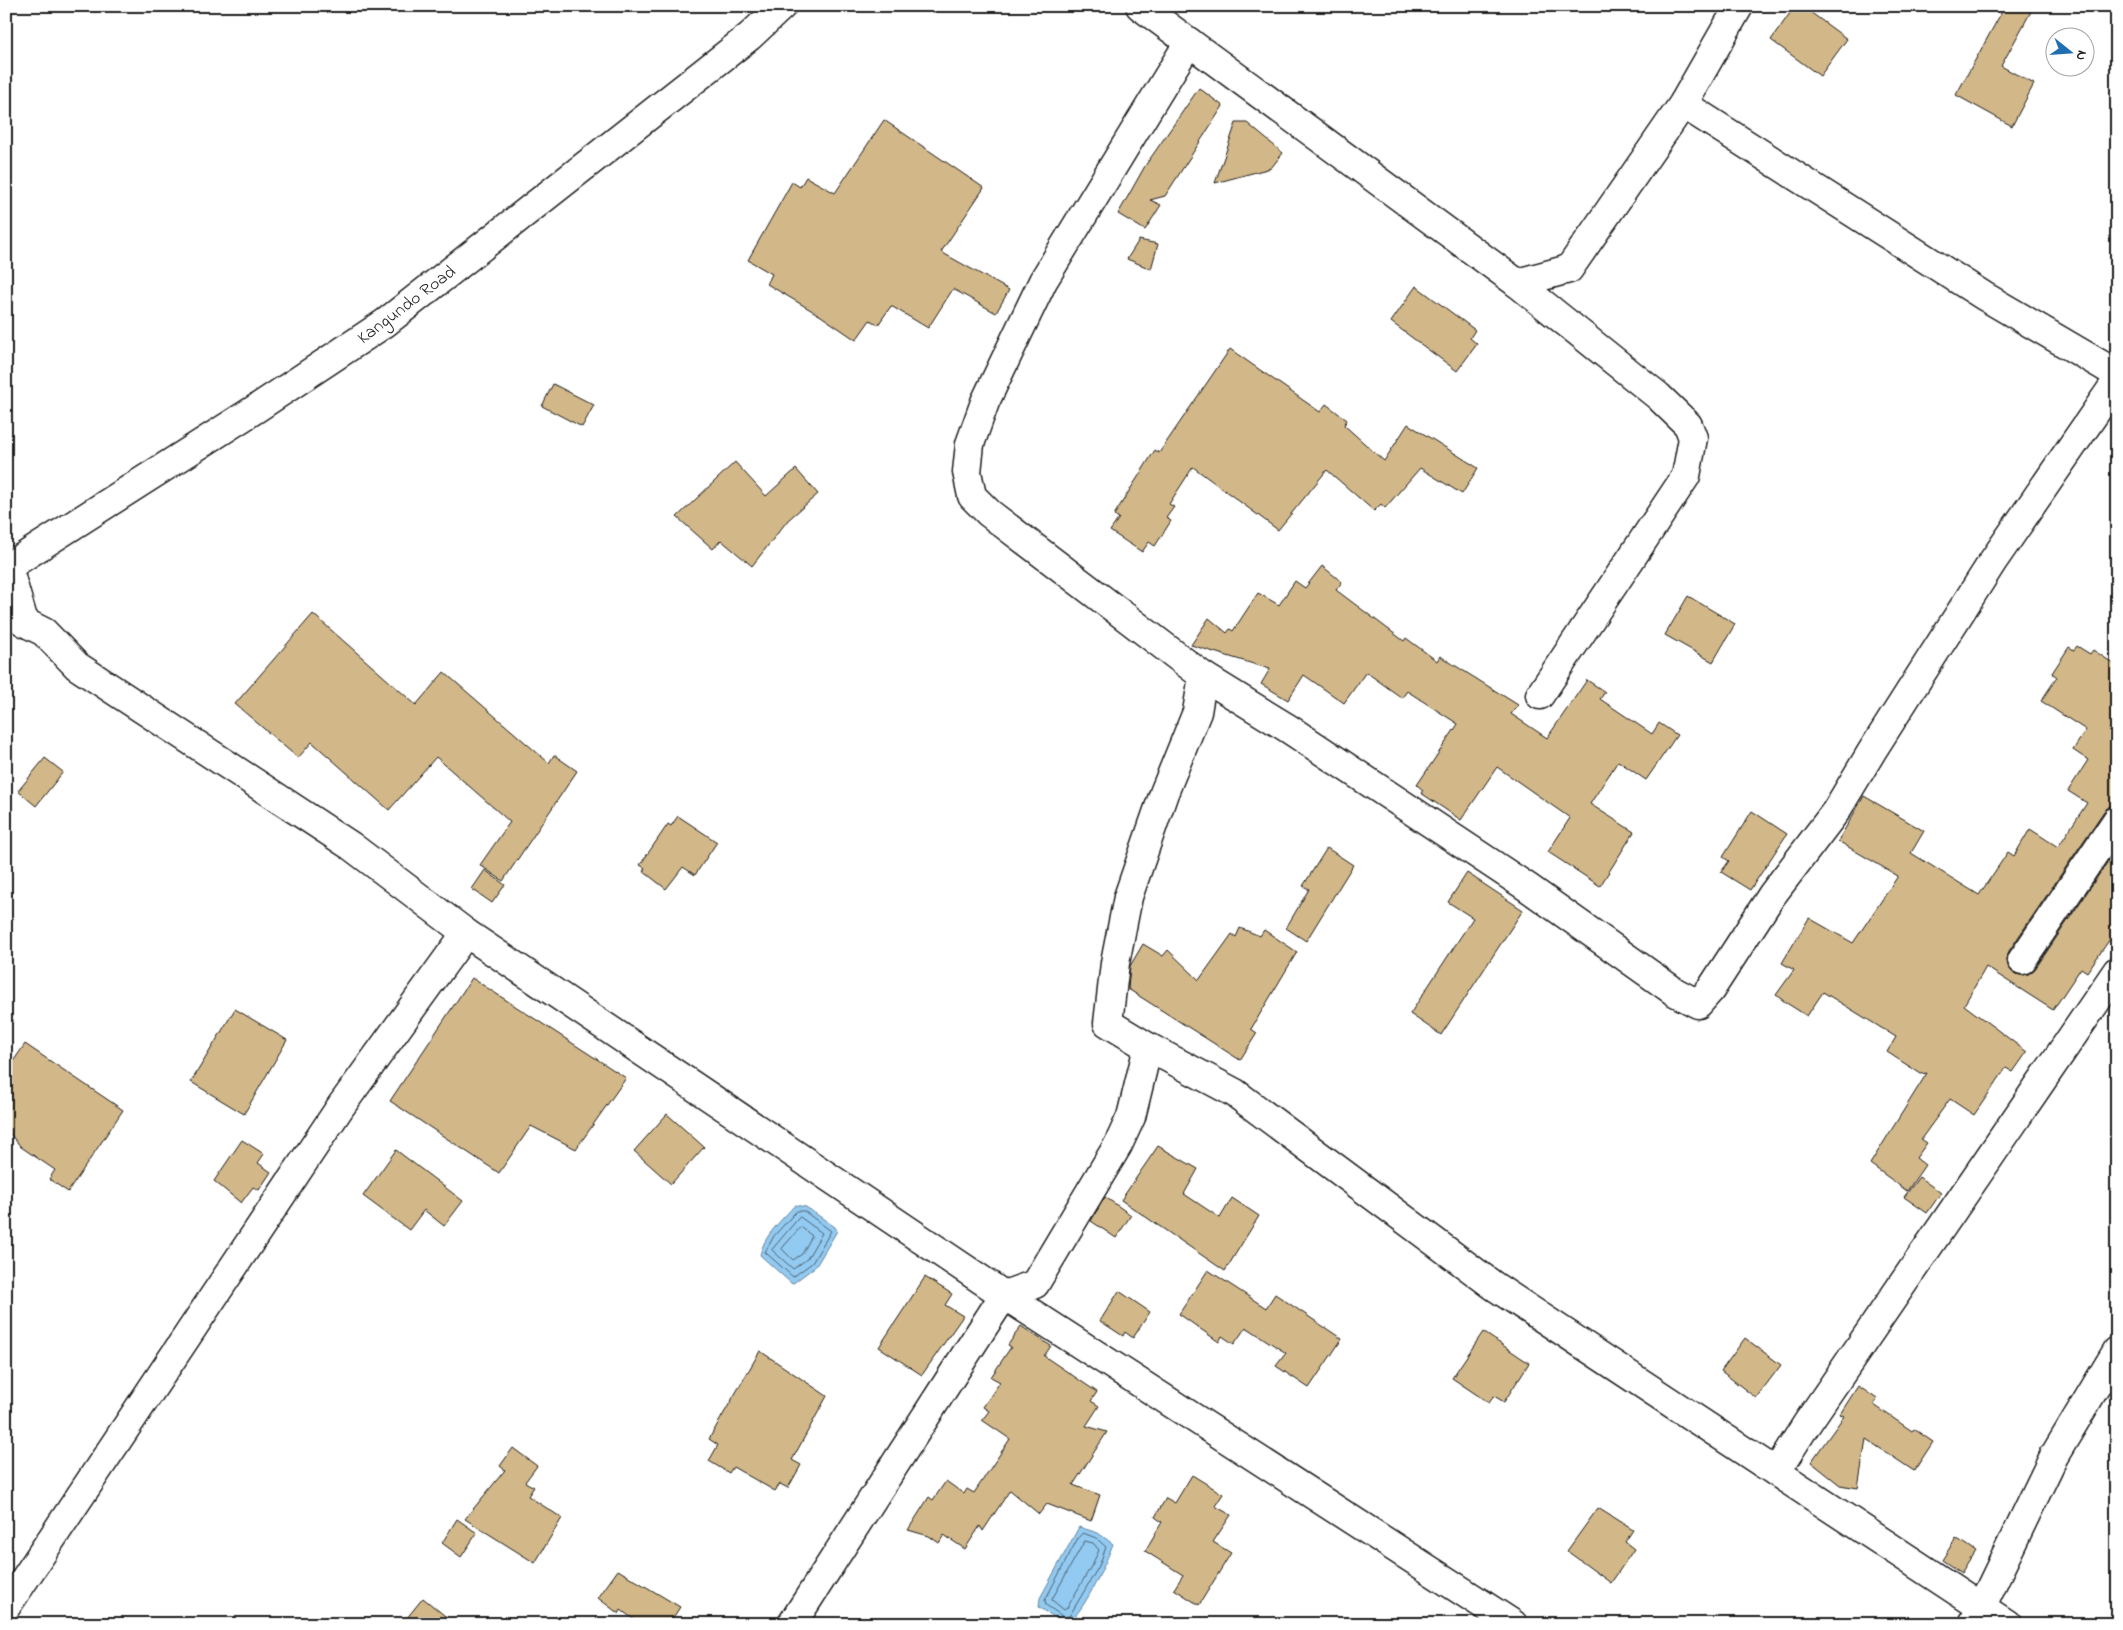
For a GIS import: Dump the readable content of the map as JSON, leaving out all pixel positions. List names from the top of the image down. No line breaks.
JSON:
{"streets":{"main road":["Kangundo Road"]},"north":"right"}
